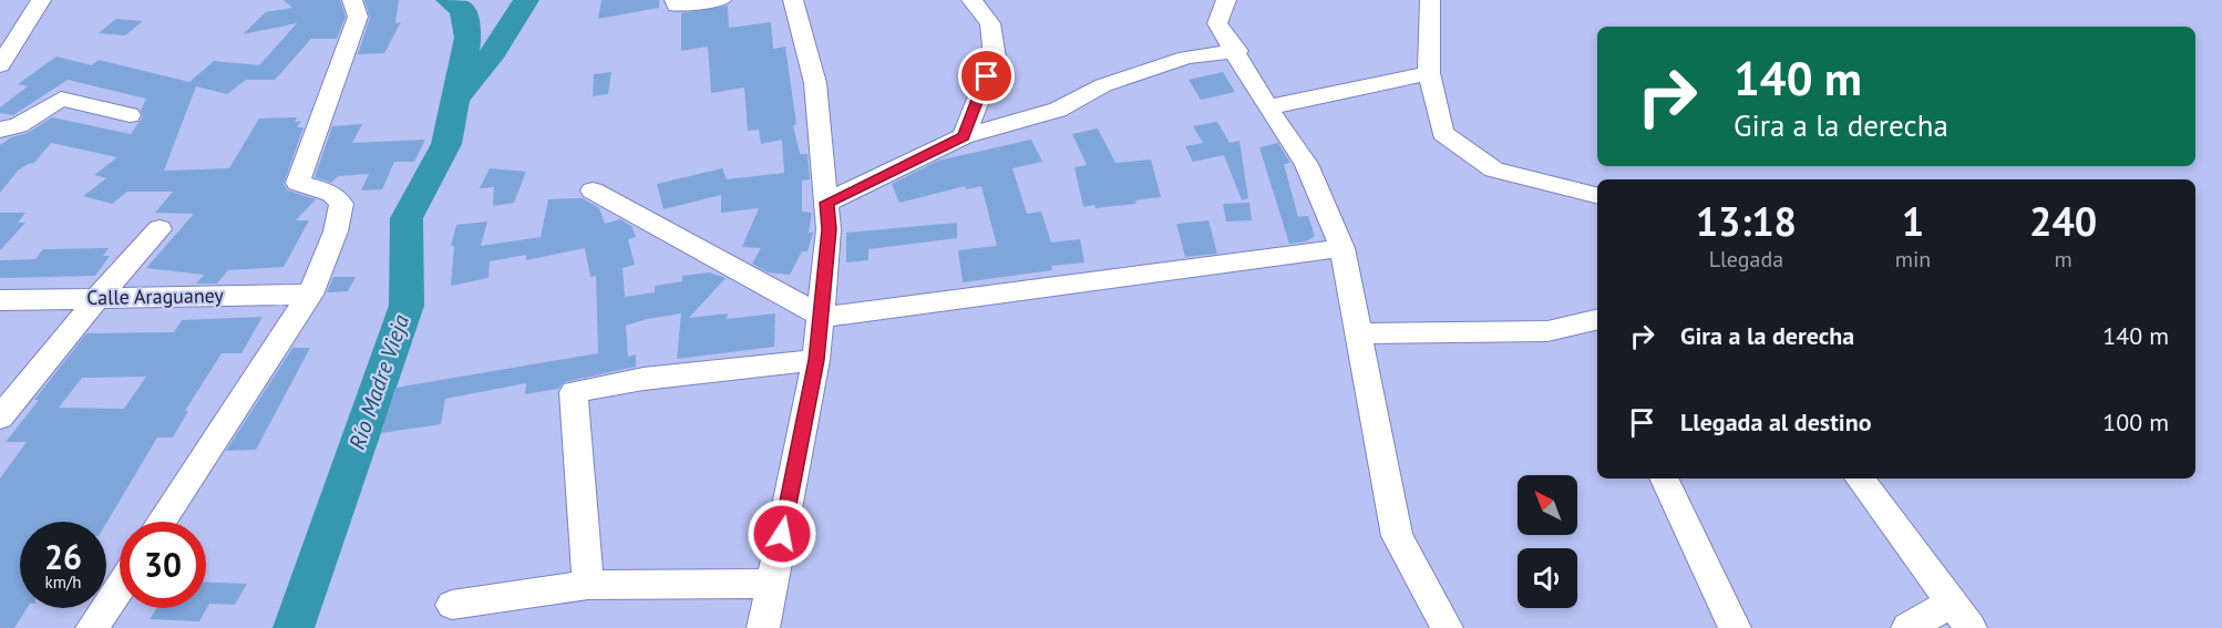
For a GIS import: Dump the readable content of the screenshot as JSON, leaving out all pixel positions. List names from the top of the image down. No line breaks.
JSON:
{"streets":{"street":["Calle Araguaney"]},"water":["Río Madre Vieja"],"north":"top left","page":{"turn":["140 m","Gira a la derecha"],"eta":["13:18","Llegada","1","min","240","m"],"list":[{"name":"Gira a la derecha","value":"140 m"},{"name":"Llegada al destino","value":"100 m"}],"speed":"26 km/h","limit":"30"}}
